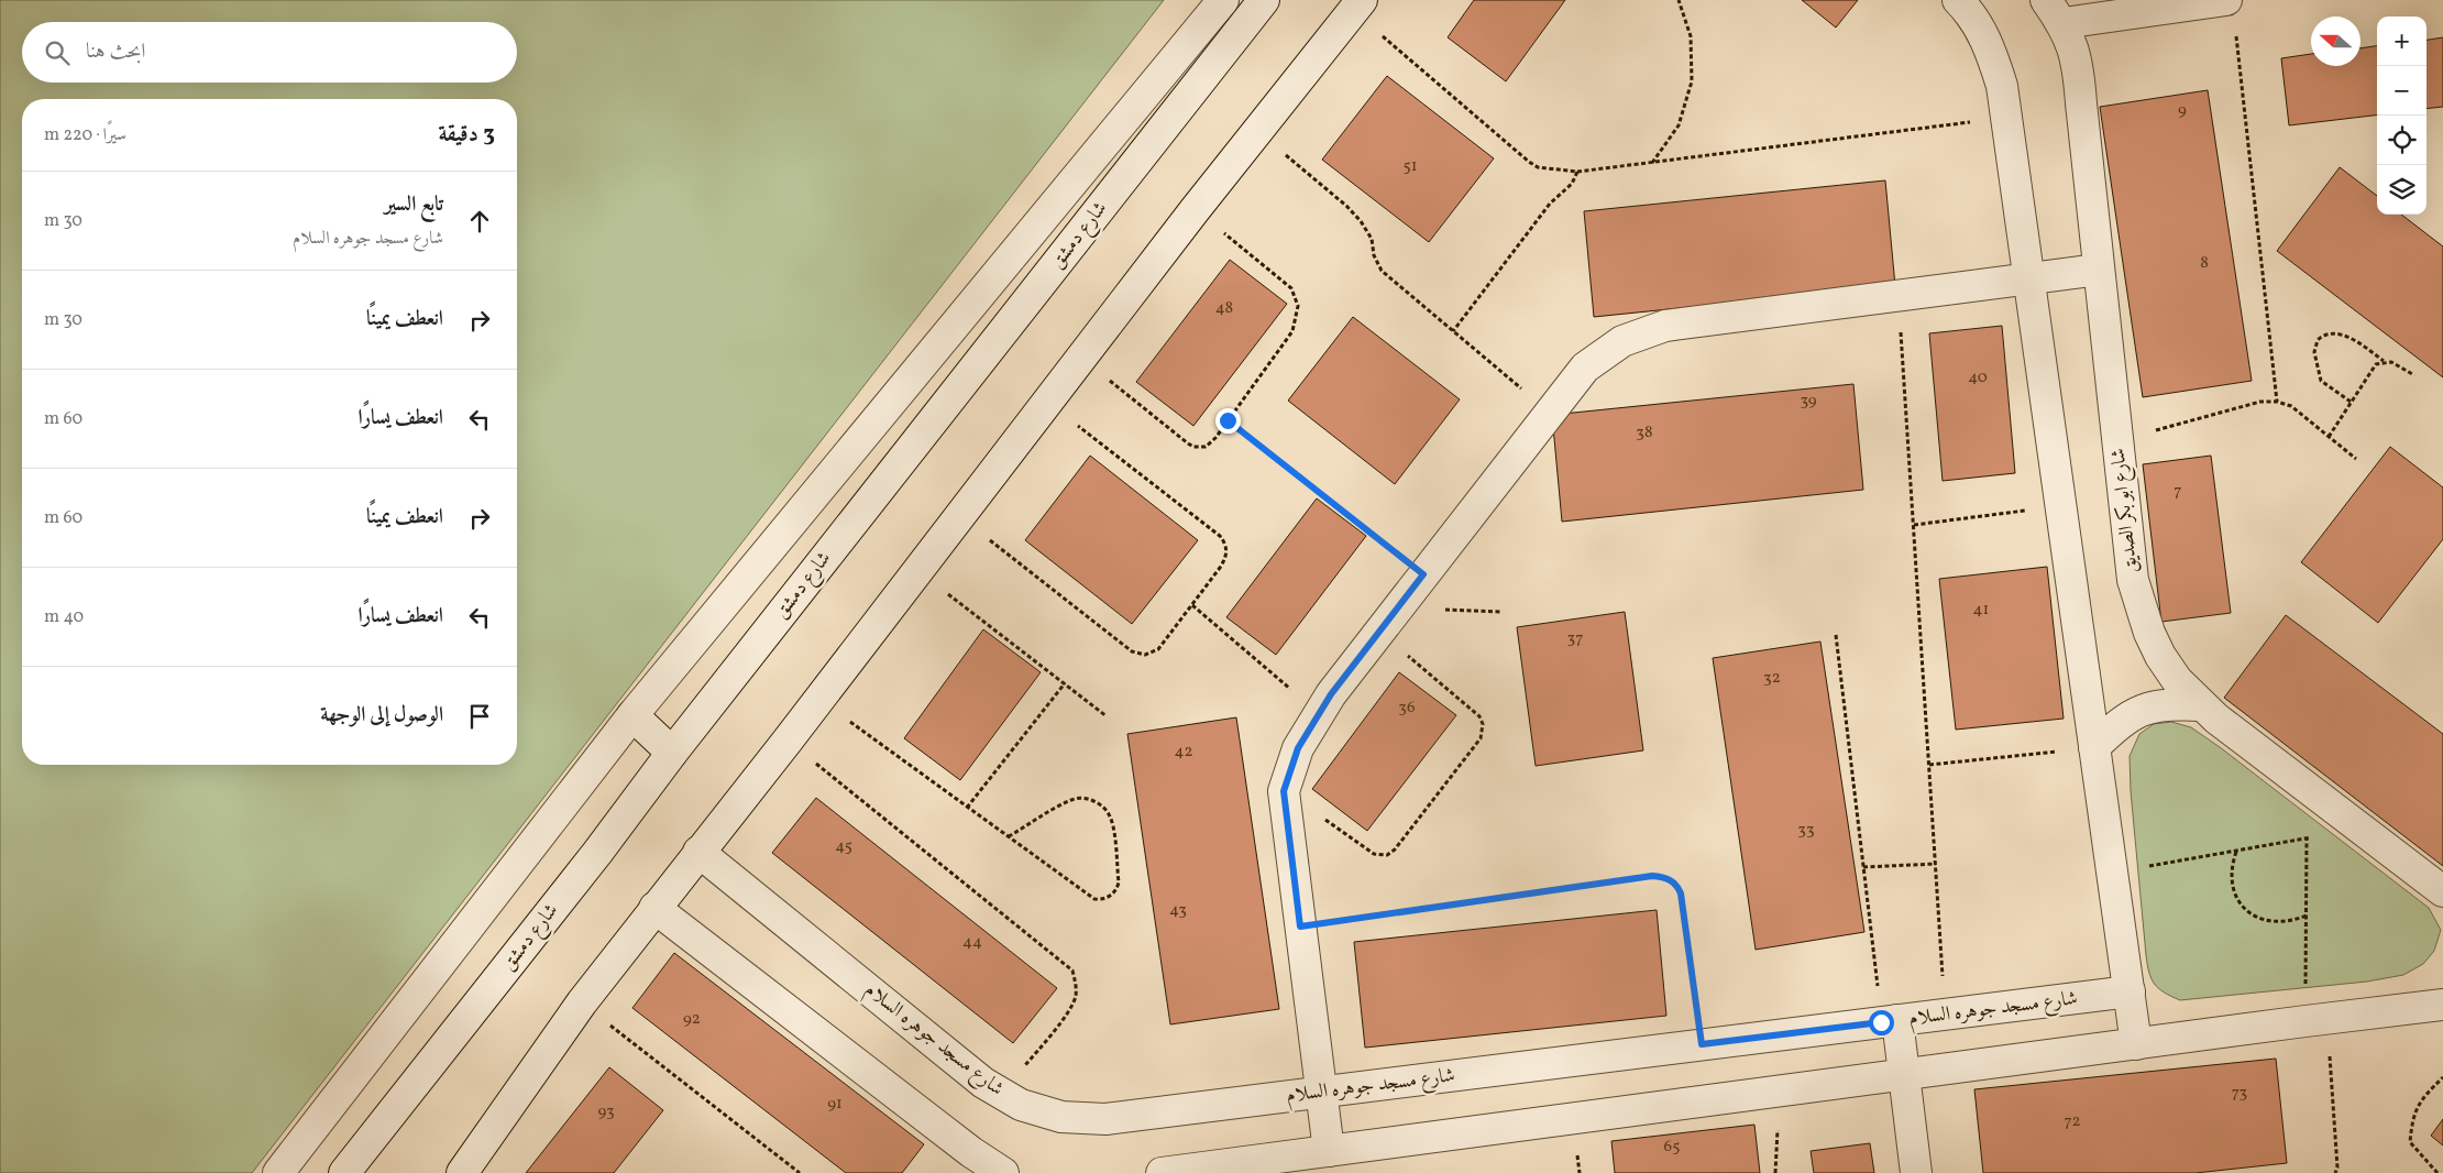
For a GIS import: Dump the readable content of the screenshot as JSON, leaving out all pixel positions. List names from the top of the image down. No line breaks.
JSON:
{"streets":{"street":["شارع دمشق","شارع ابو بكر الصديق","شارع مسجد جوهره السلام"]},"house_numbers":["9","51","8","48","40","39","38","7","41","37","32","36","42","33","45","43","44","92","73","91","93","72","65"],"north":"left","page":{"map_buttons":["+","−"],"search":"ابحث هنا","heading":["3 دقيقة","سيرًا · 220 m"],"list":[["تابع السير","شارع مسجد جوهره السلام","30 m"],["انعطف يمينًا","30 m"],["انعطف يسارًا","60 m"],["انعطف يمينًا","60 m"],["انعطف يسارًا","40 m"],"الوصول إلى الوجهة"]}}
